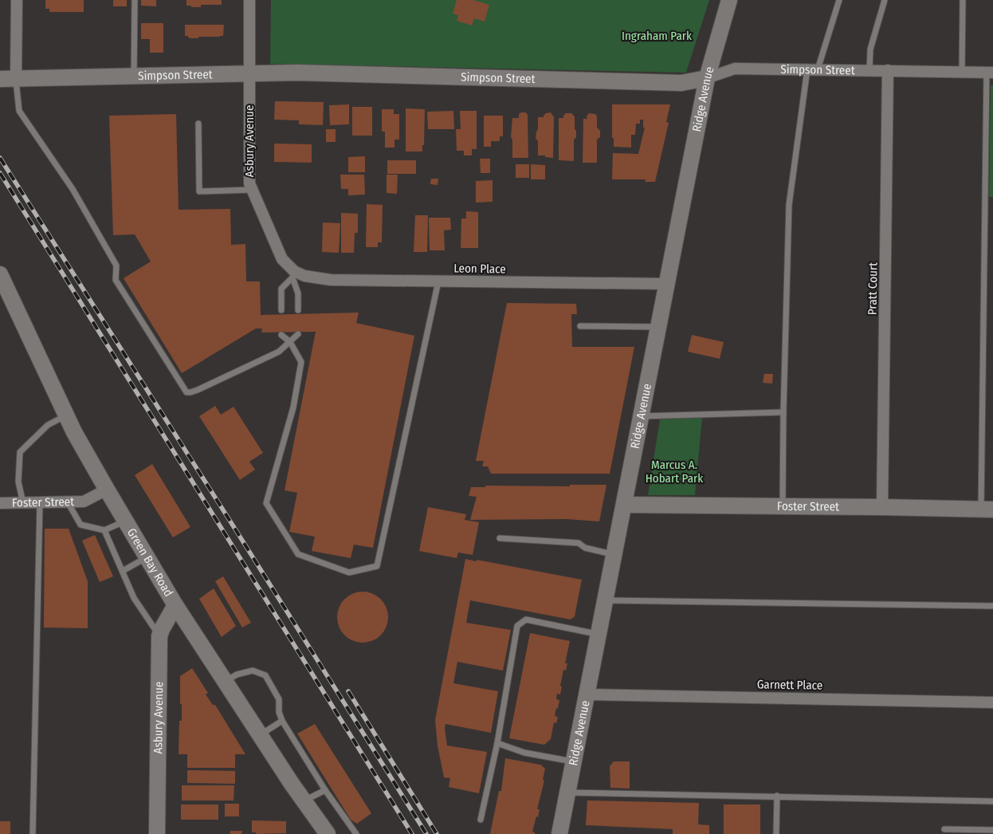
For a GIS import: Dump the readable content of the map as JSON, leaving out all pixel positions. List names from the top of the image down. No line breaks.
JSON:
{"streets":{"street":["Simpson Street","Ridge Avenue","Asbury Avenue","Leon Place","Pratt Court","Foster Street","Green Bay Road","Garnett Place"]},"crossings":[["Simpson Street","Ridge Avenue"],["Simpson Street","Asbury Avenue"],["Simpson Street","Pratt Court"],["Ridge Avenue","Leon Place"],["Ridge Avenue","Foster Street"],["Ridge Avenue","Garnett Place"],["Asbury Avenue","Leon Place"],["Asbury Avenue","Green Bay Road"],["Pratt Court","Foster Street"],["Foster Street","Green Bay Road"]],"parks":["Ingraham Park","Marcus A. Hobart Park"]}
